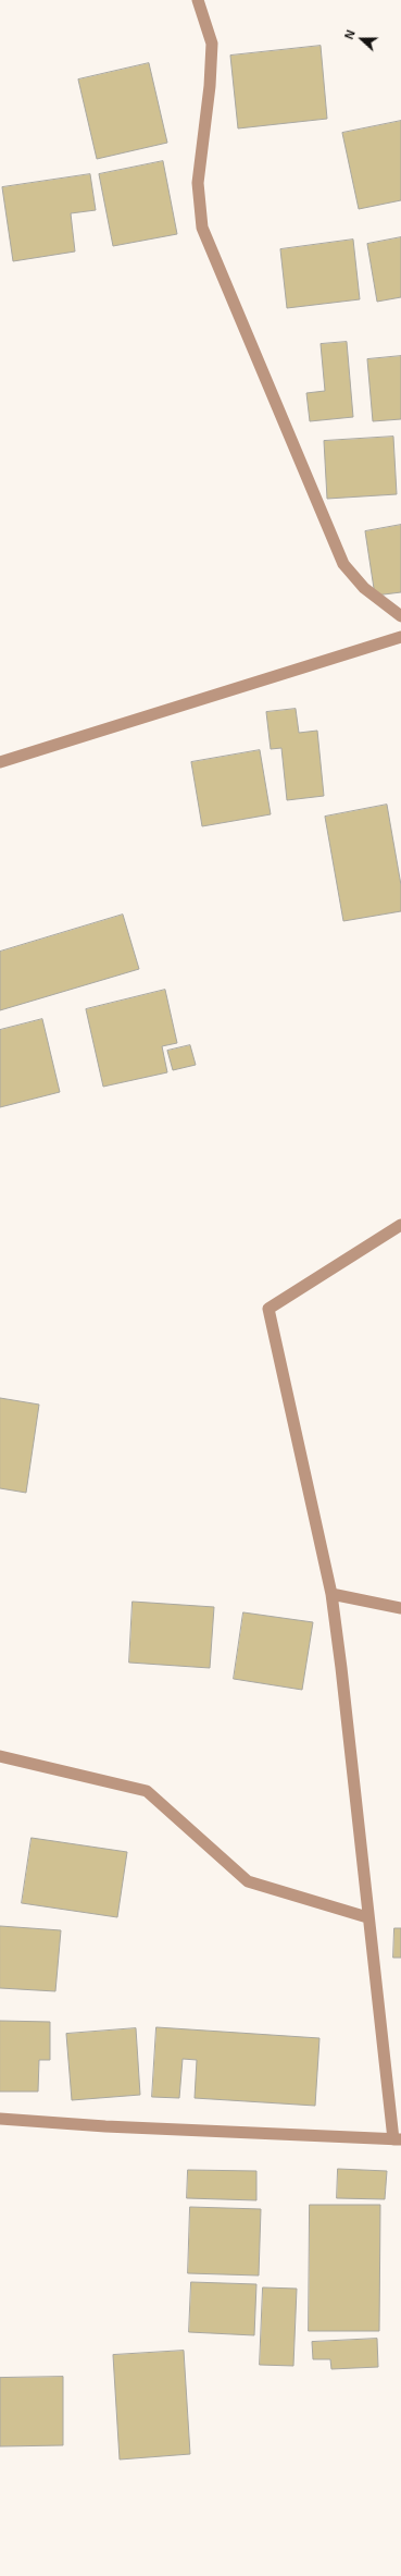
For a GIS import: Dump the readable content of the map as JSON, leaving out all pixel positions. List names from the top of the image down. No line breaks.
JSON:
{"north":"left"}
